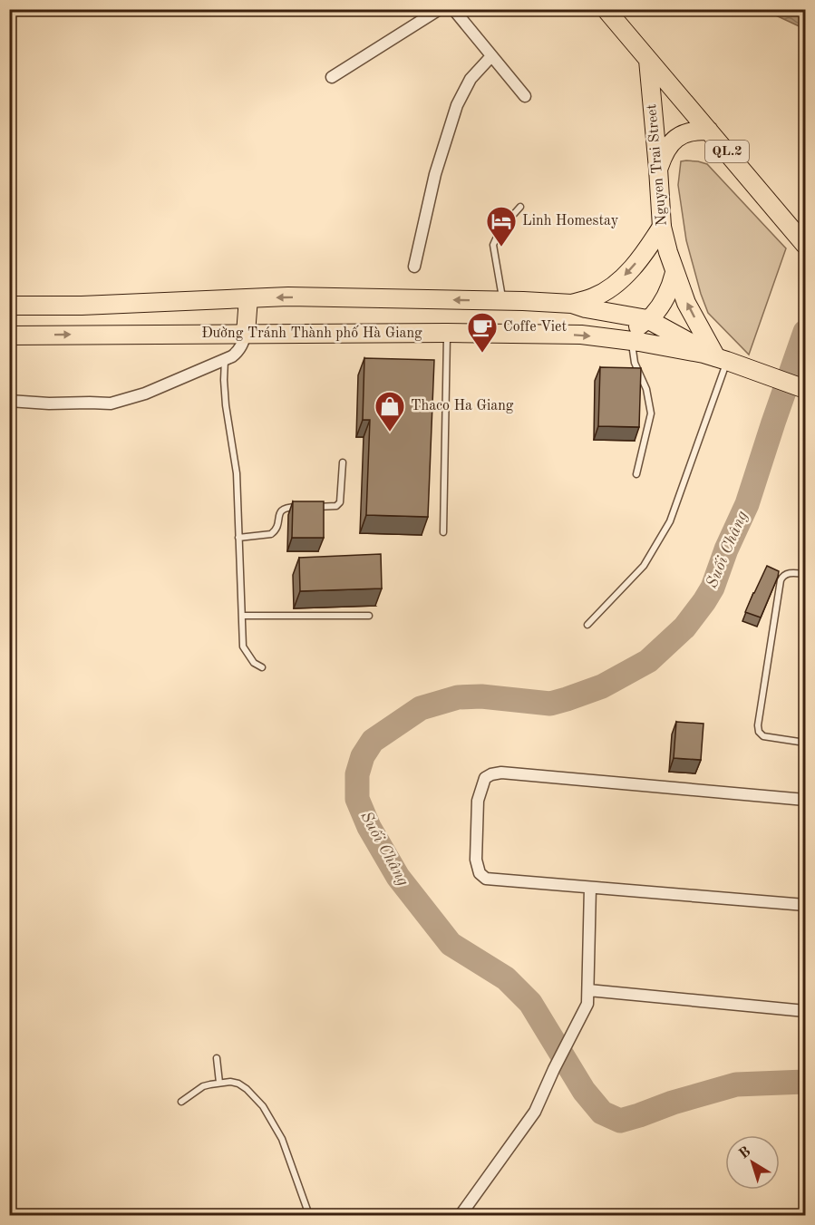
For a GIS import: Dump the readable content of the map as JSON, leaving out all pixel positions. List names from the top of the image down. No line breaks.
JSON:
{"streets":{"main road":["QL.2","Nguyen Trai Street","Đường Tránh Thành phố Hà Giang"]},"crossings":[["Nguyen Trai Street","Đường Tránh Thành phố Hà Giang"]],"water":["Suối Châng"],"places":{"hotel":["Linh Homestay"],"cafe":["Coffe Viet"],"shop":["Thaco Ha Giang"]},"north":"top left"}
